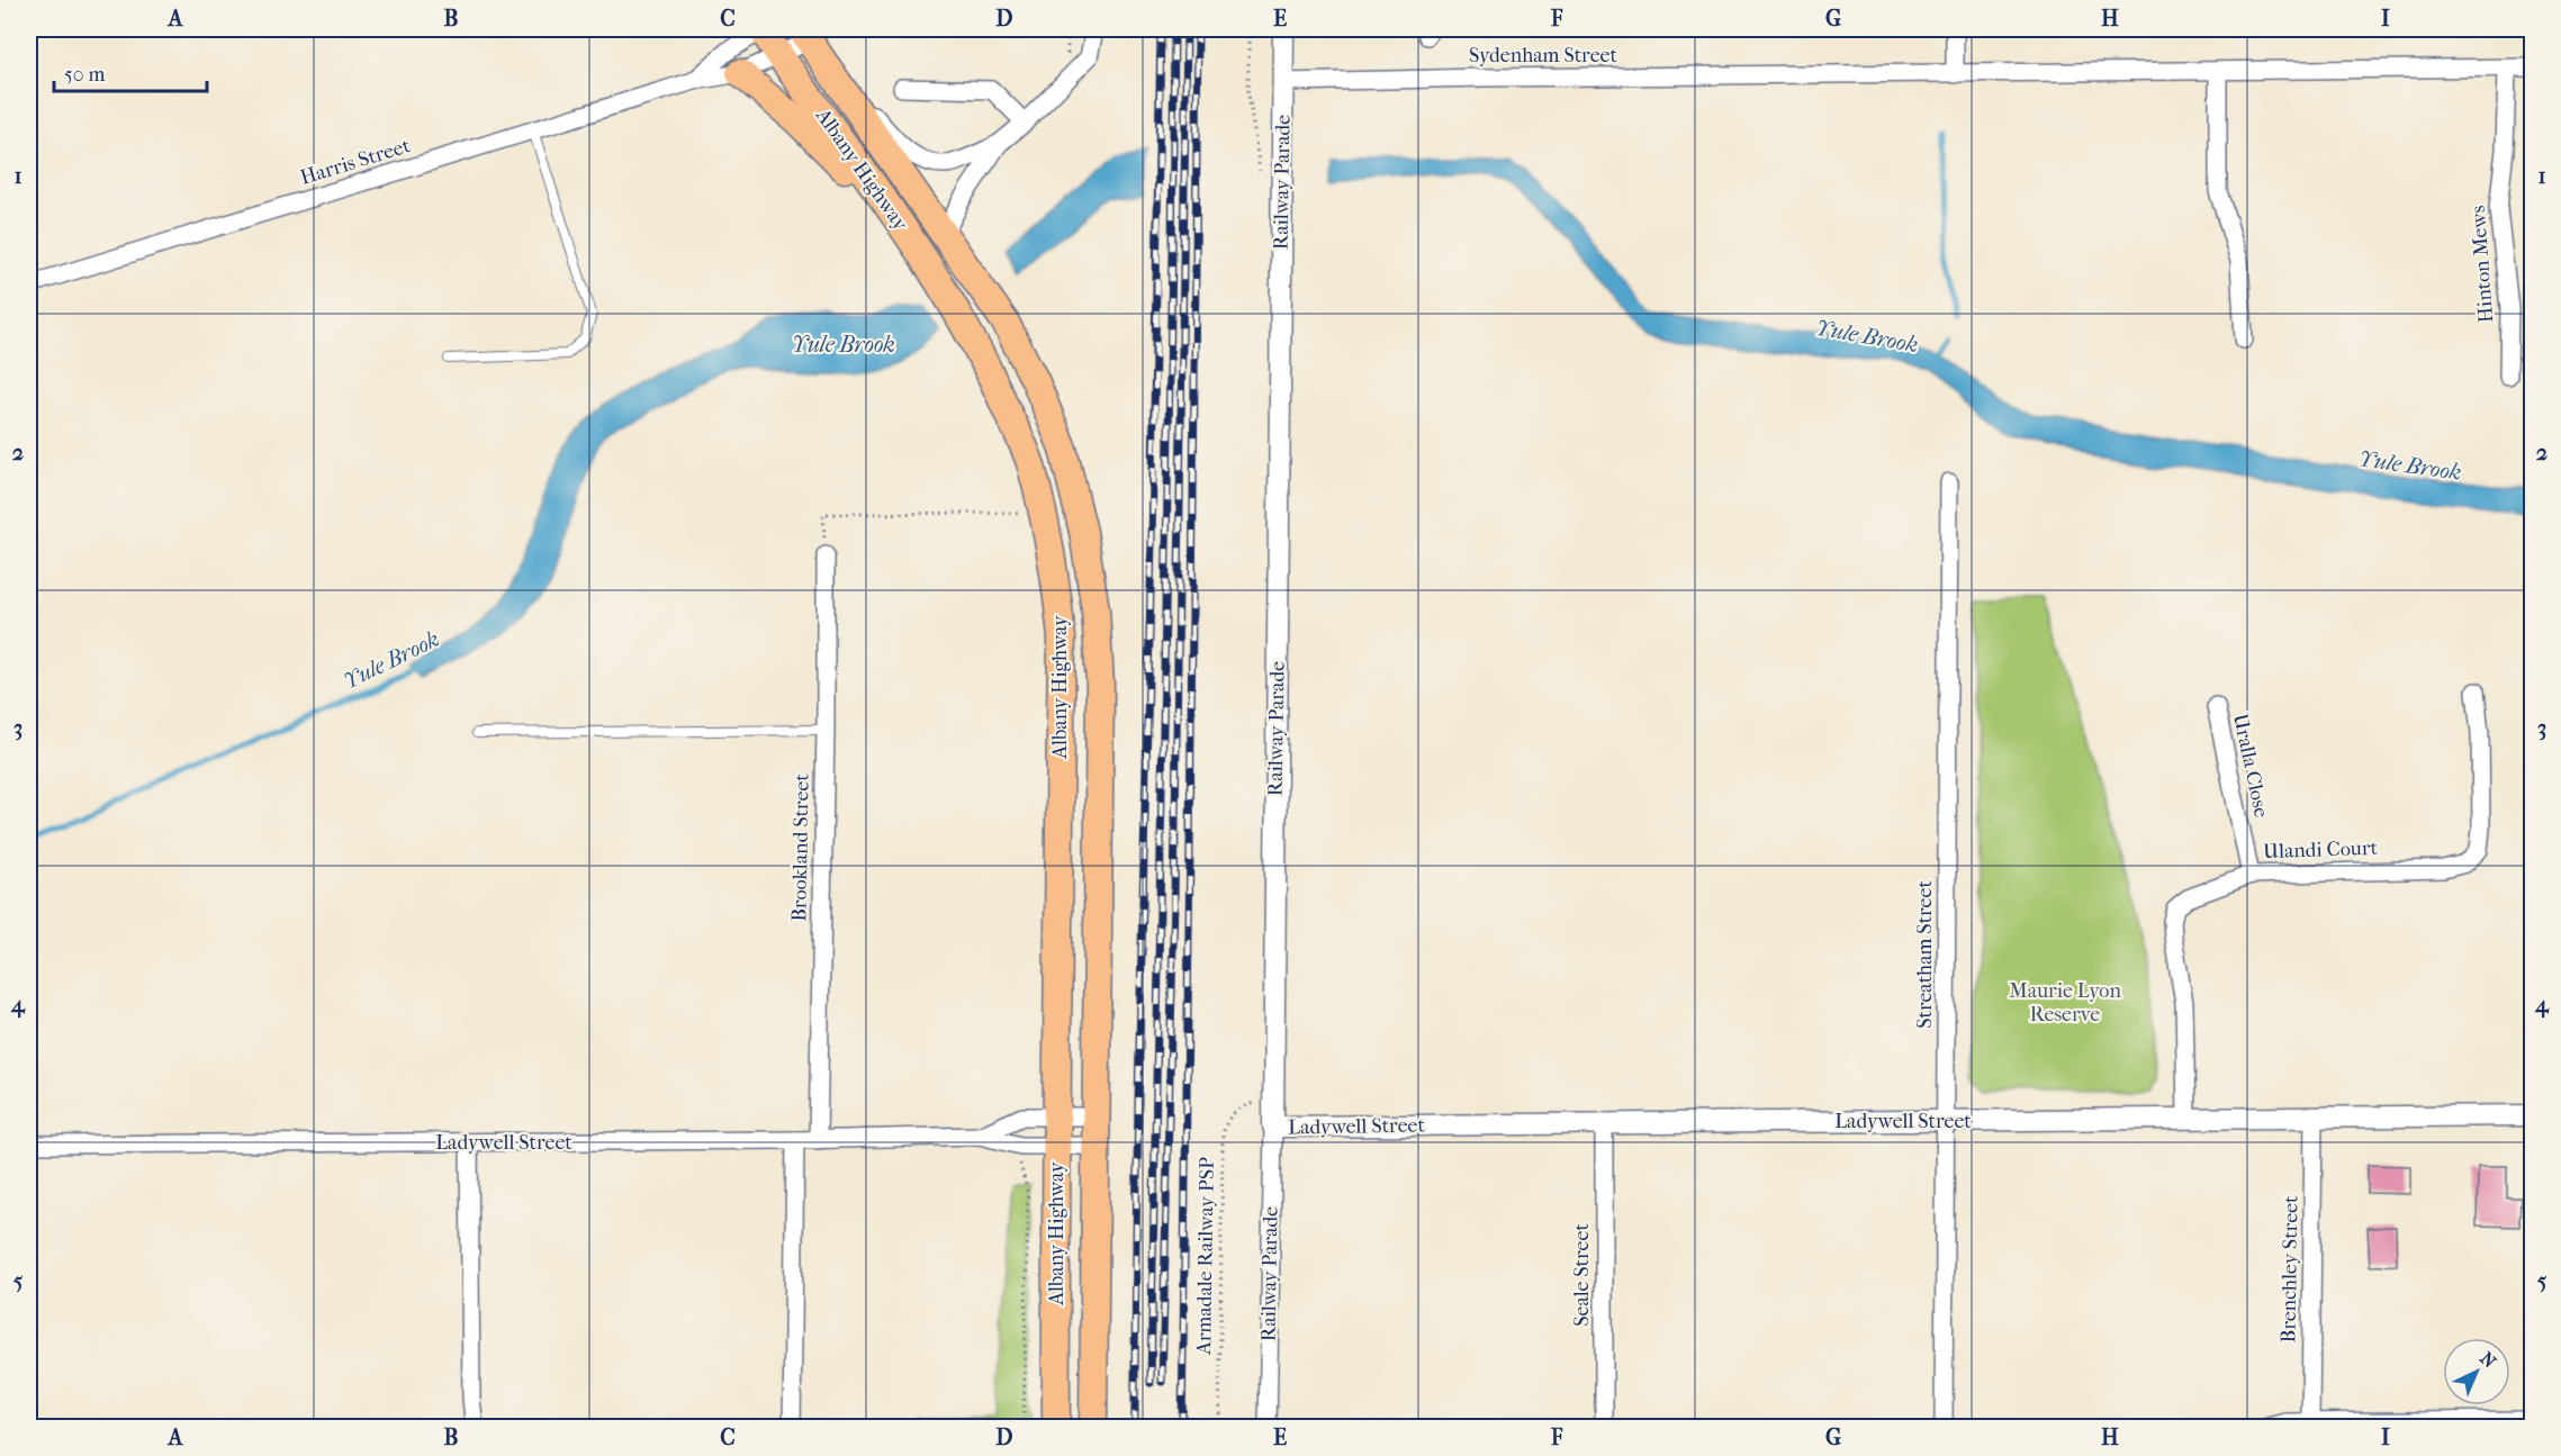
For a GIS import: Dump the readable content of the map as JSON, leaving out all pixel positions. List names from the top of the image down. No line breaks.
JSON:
{"streets":{"highway":["Albany Highway"],"street":["Sydenham Street","Harris Street","Railway Parade","Hinton Mews","Uralla Close","Brookland Street","Ulandi Court","Streatham Street","Ladywell Street","Brenchley Street","Seale Street"],"path":["Armadale Railway PSP"]},"crossings":[["Sydenham Street","Railway Parade"],["Sydenham Street","Hinton Mews"],["Harris Street","Albany Highway"],["Albany Highway","Ladywell Street"],["Railway Parade","Ladywell Street"],["Uralla Close","Ulandi Court"],["Brookland Street","Ladywell Street"],["Ulandi Court","Ladywell Street"],["Streatham Street","Ladywell Street"],["Ladywell Street","Brenchley Street"],["Ladywell Street","Seale Street"]],"water":["Yule Brook"],"parks":["Maurie Lyon Reserve"],"scale_bar":"50 m","north":"top right","grid":{"columns":["A","B","C","D","E","F","G","H","I"],"rows":["1","2","3","4","5"]}}
